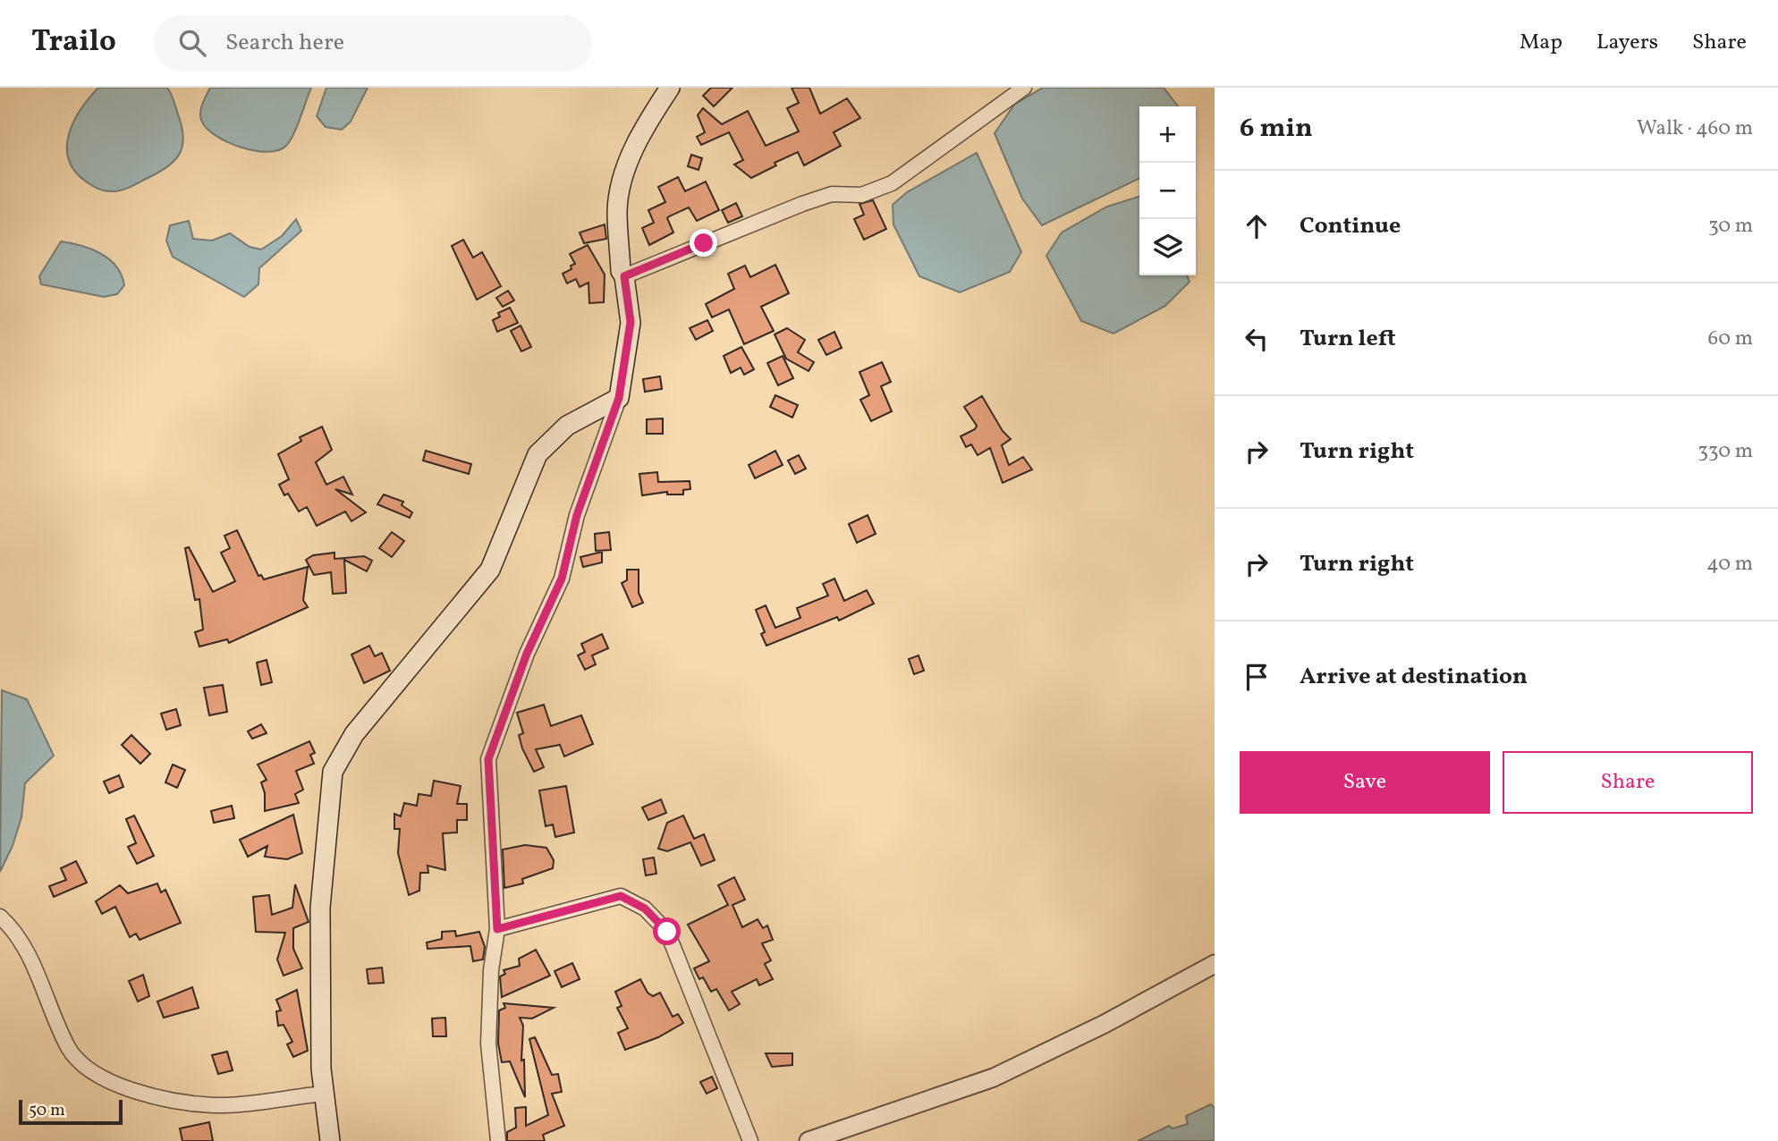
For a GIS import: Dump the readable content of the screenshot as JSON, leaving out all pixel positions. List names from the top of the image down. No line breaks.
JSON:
{"scale_bar":"50 m","page":{"header":"Trailo","search":"Search here","nav":["Map","Layers","Share"],"heading":["6 min","Walk · 460 m"],"map_buttons":["+","−"],"list":[["Continue","30 m"],["Turn left","60 m"],["Turn right","330 m"],["Turn right","40 m"],"Arrive at destination"],"buttons":["Save","Share"],"scale":"50 m"}}
